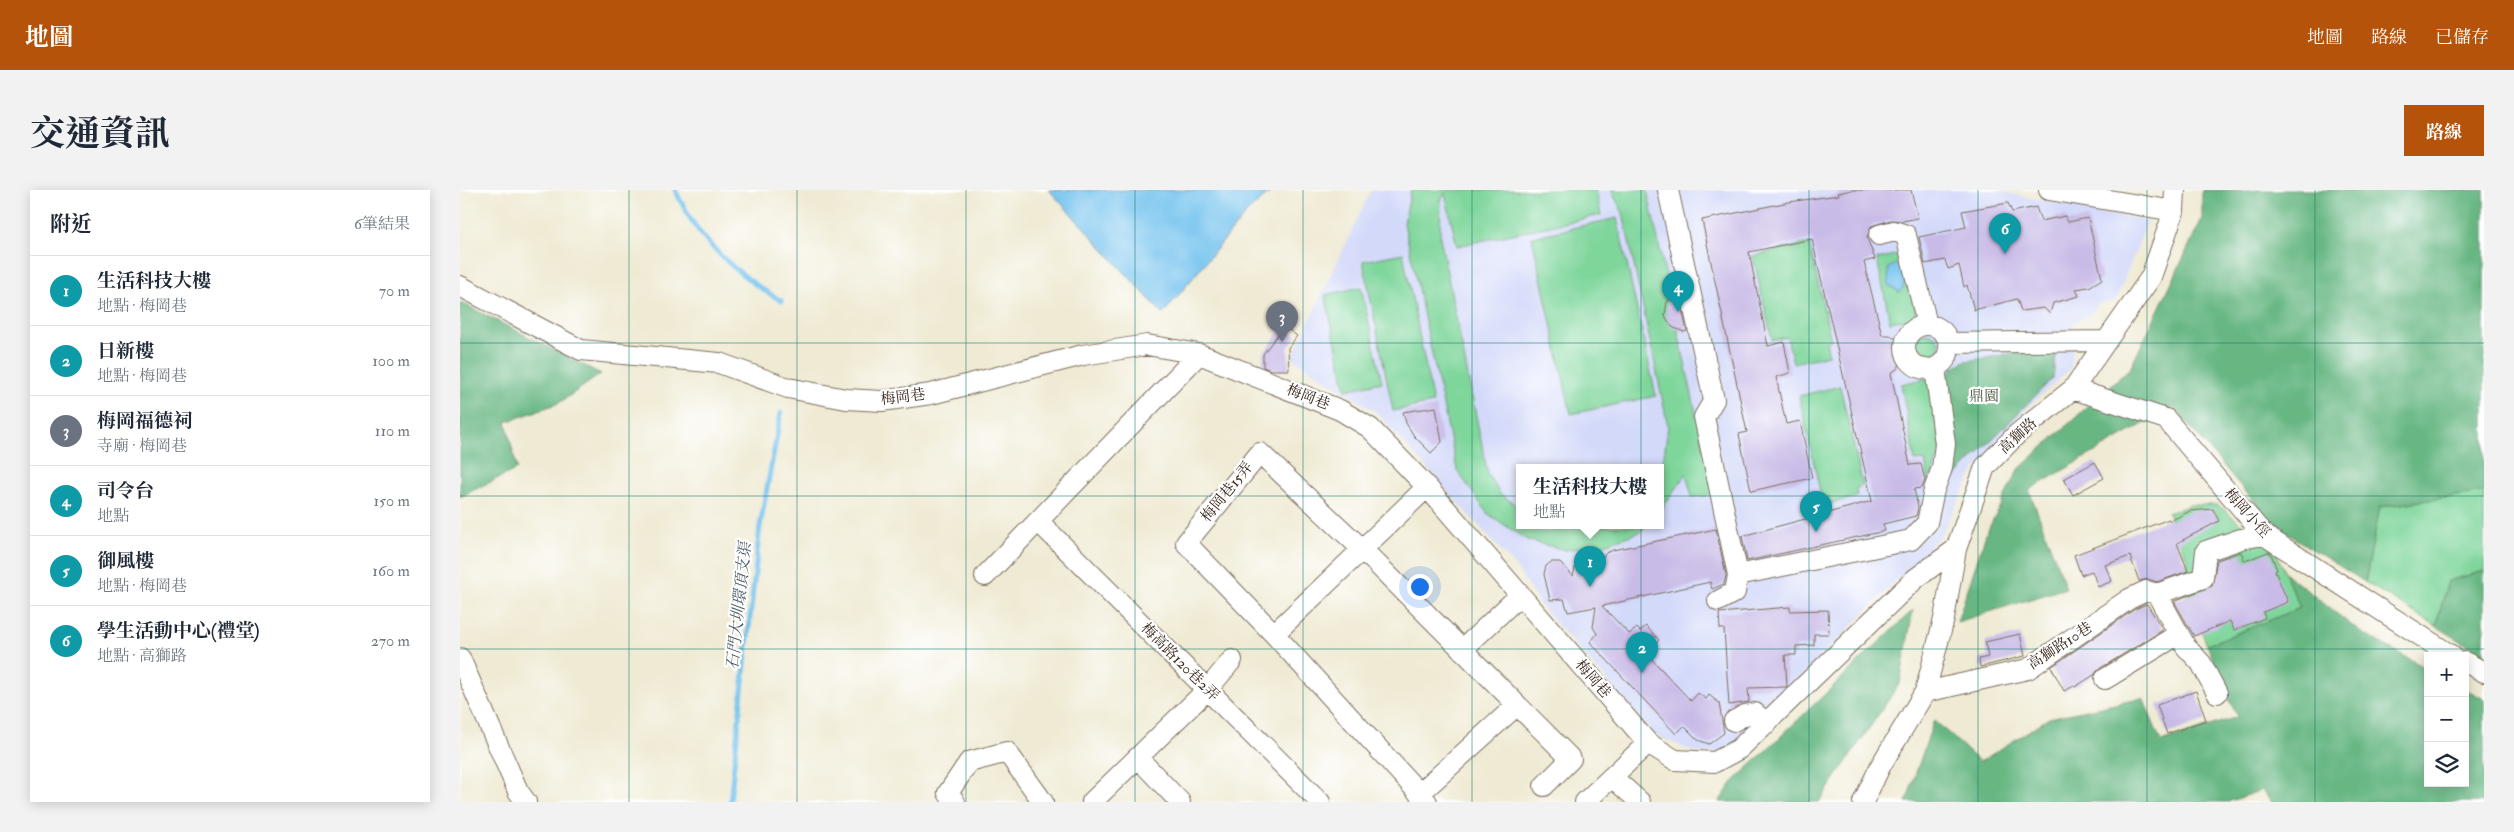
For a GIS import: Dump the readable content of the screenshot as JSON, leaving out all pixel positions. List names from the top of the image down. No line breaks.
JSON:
{"streets":{"street":["梅岡巷","高獅路","梅岡巷15弄","梅岡小徑","高獅路10巷","梅高路120巷2弄"]},"crossings":[["梅岡巷","高獅路"],["高獅路","梅岡小徑"],["高獅路","高獅路10巷"],["梅岡小徑","高獅路10巷"]],"water":["石門大圳環頂支渠"],"parks":["鼎園"],"page":{"header":"地圖","nav":["地圖","路線","已儲存"],"title":"交通資訊","buttons":"路線","heading":["附近","6筆結果"],"pins":["6","4","3","5","1","2"],"list":[{"mark":"1","name":"生活科技大樓","note":"地點 · 梅岡巷","value":"70 m"},{"mark":"2","name":"日新樓","note":"地點 · 梅岡巷","value":"100 m"},{"mark":"3","name":"梅岡福德祠","note":"寺廟 · 梅岡巷","value":"110 m"},{"mark":"4","name":"司令台","note":"地點","value":"150 m"},{"mark":"5","name":"御風樓","note":"地點 · 梅岡巷","value":"160 m"},{"mark":"6","name":"學生活動中心(禮堂)","note":"地點 · 高獅路","value":"270 m"}],"popup":["生活科技大樓","地點"],"map_buttons":["+","−"]}}
